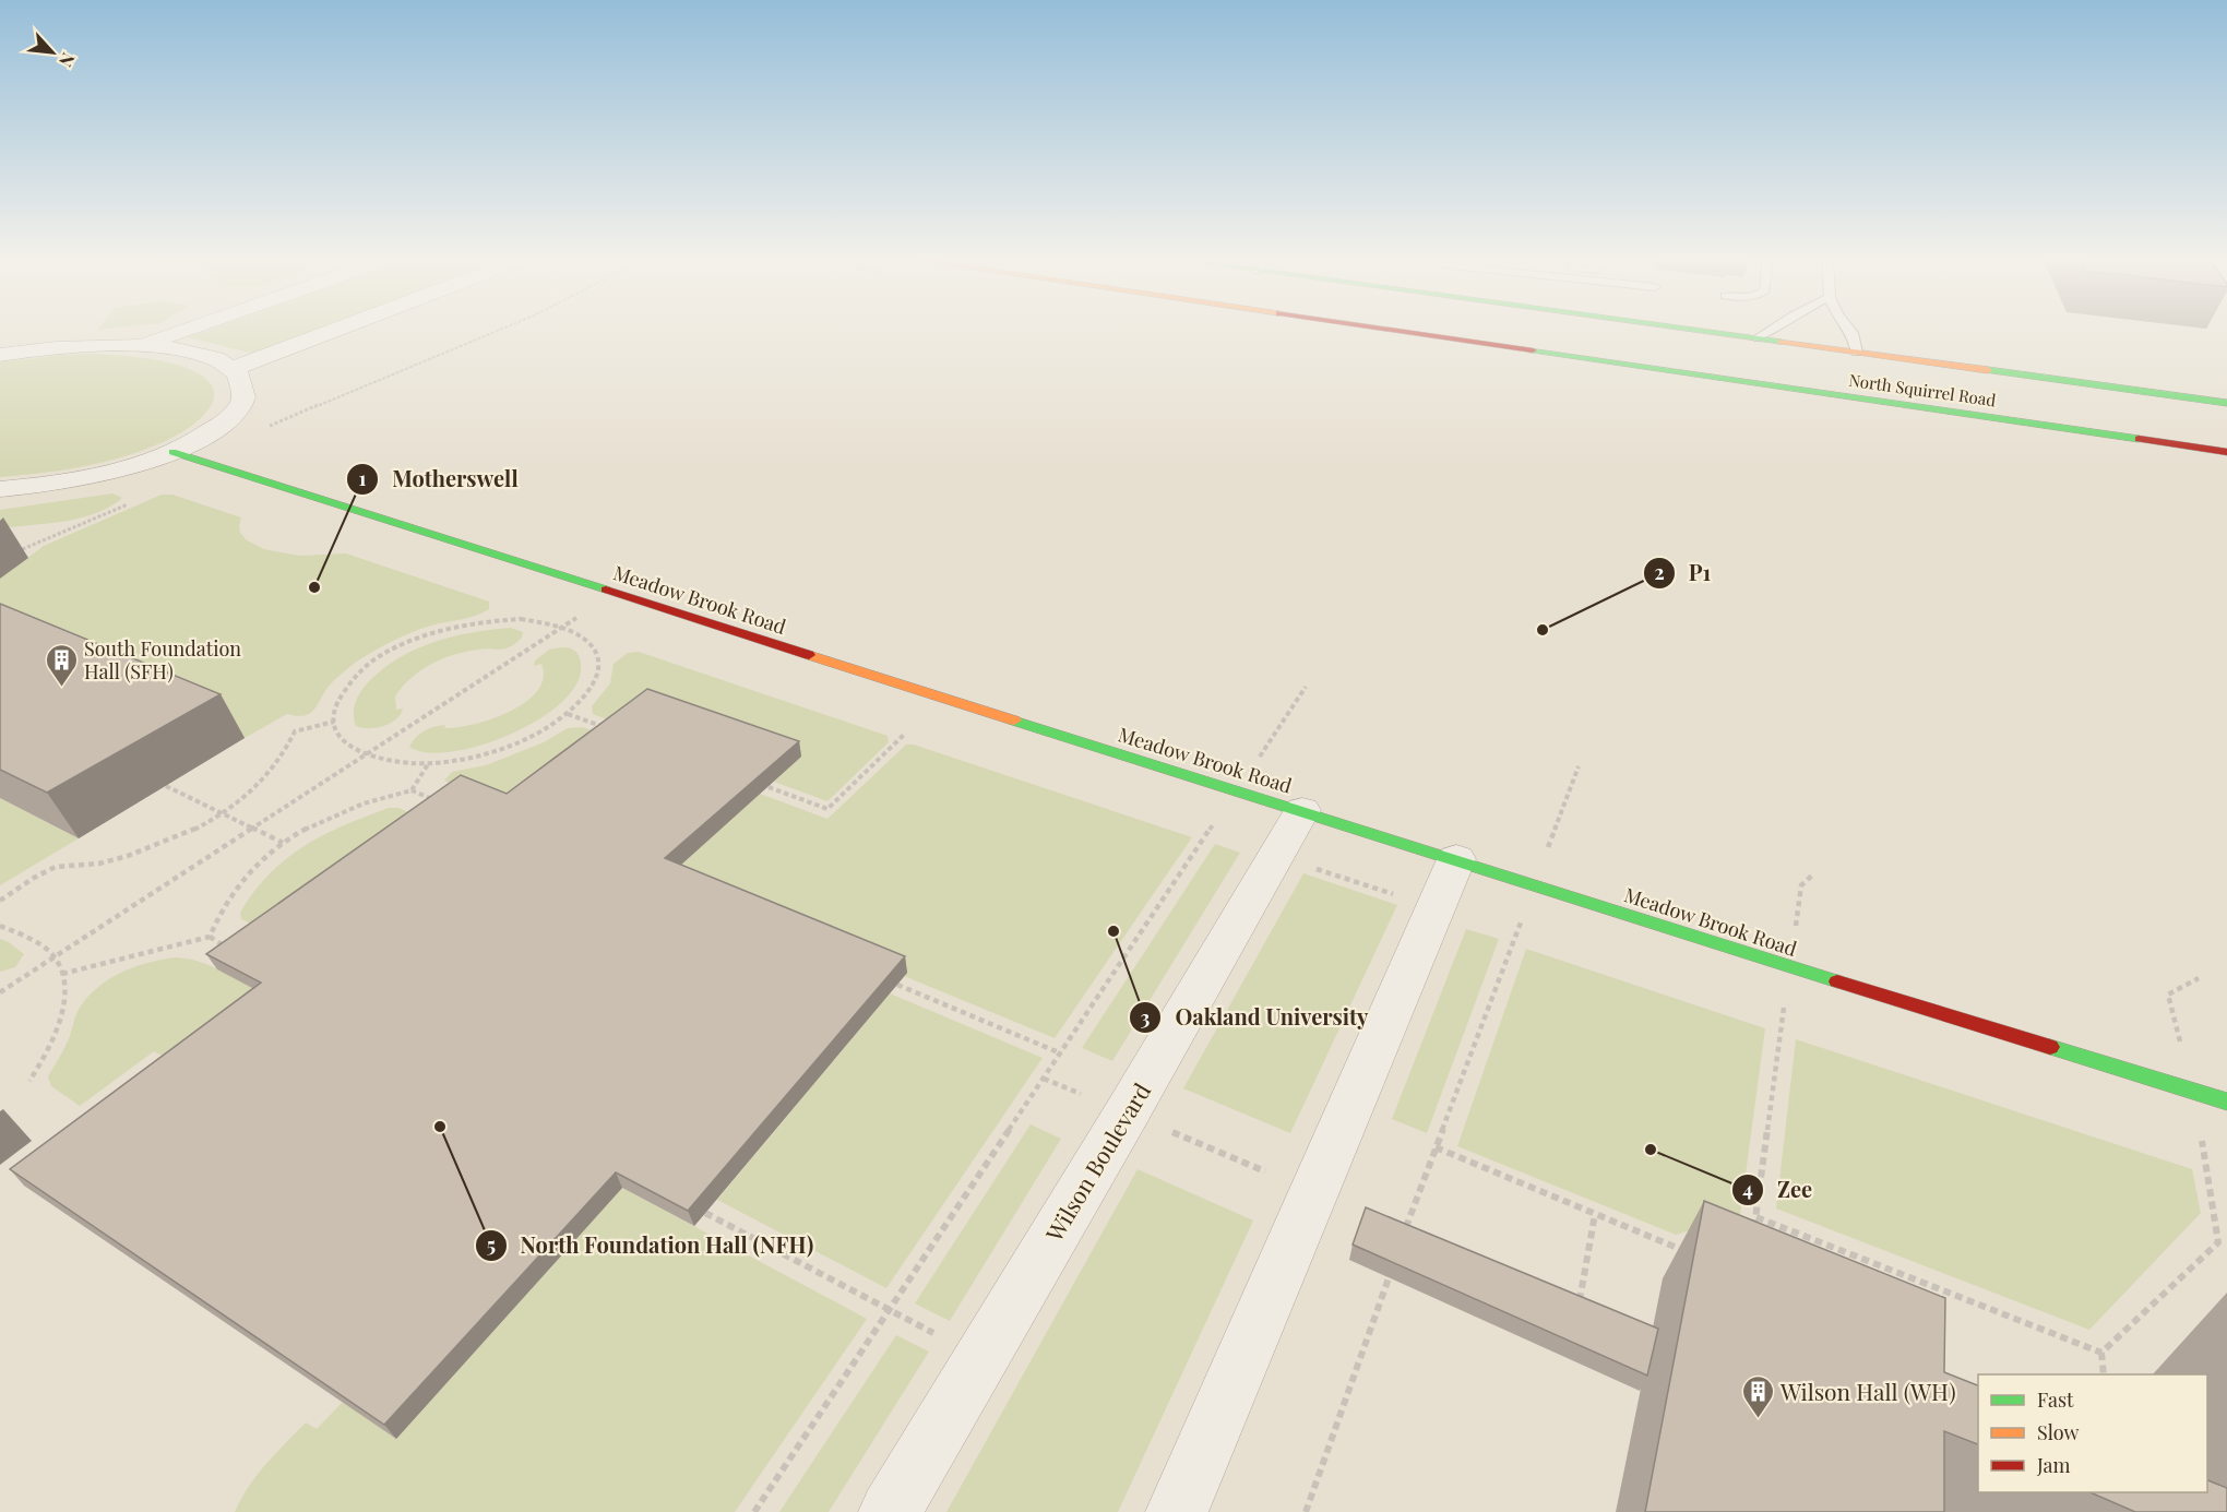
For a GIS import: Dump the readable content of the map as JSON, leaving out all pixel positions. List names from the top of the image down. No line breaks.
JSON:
{"streets":{"main road":["North Squirrel Road","Meadow Brook Road"],"street":["Wilson Boulevard"]},"crossings":[["Meadow Brook Road","Wilson Boulevard"]],"places":{"other":["Motherswell","P1","Oakland University","North Foundation Hall (NFH)","Zee"],"building":["South Foundation Hall (SFH)","Wilson Hall (WH)"]},"legend":["Fast","Slow","Jam"],"north":"bottom right"}
